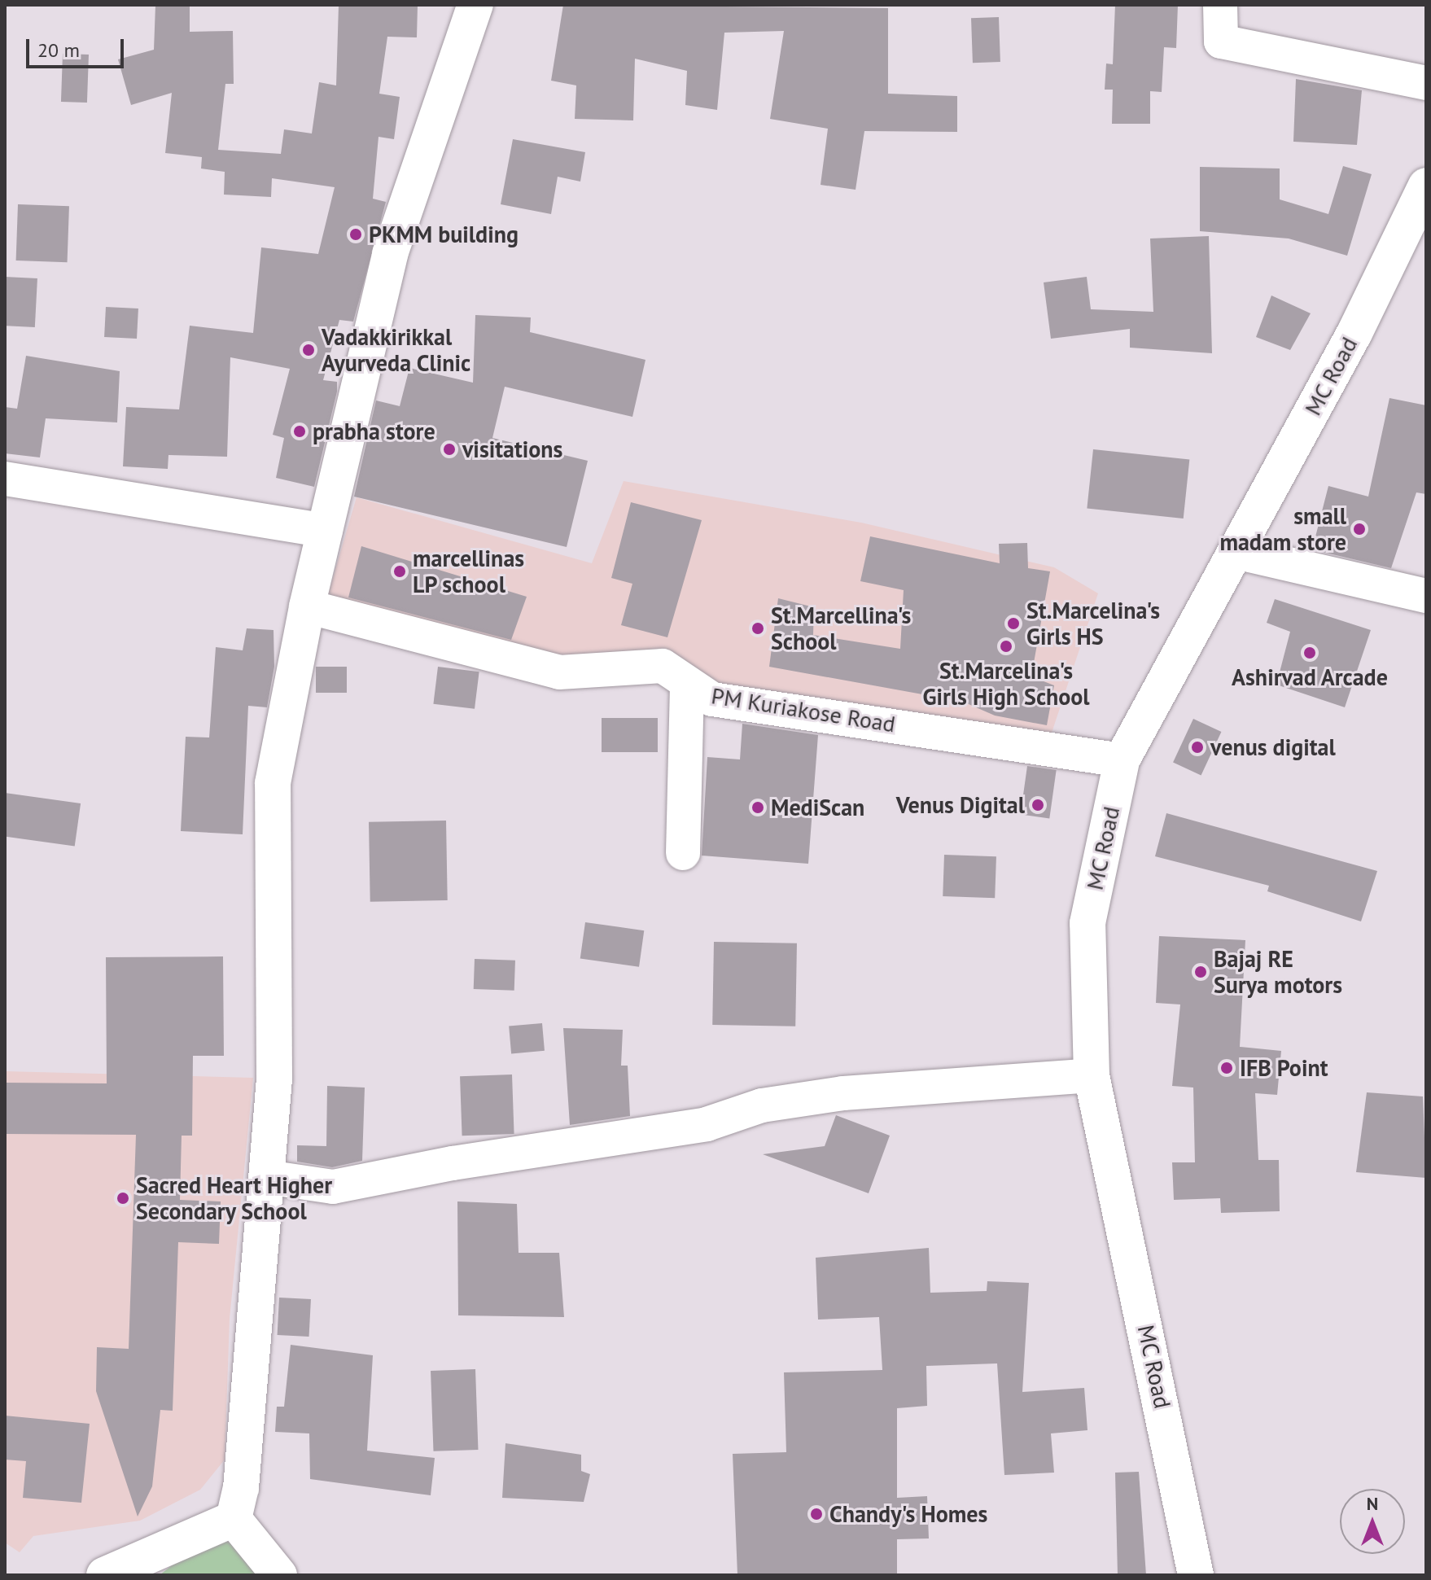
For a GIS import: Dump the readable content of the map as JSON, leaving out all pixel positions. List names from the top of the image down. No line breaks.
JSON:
{"streets":{"street":["MC Road","PM Kuriakose Road"]},"crossings":[["MC Road","PM Kuriakose Road"]],"places":["PKMM building","Vadakkirikkal Ayurveda Clinic","prabha store","visitations","small madam store","marcellinas LP school","St.Marcelina's Girls HS","St.Marcellina's School","St.Marcelina's Girls High School","Ashirvad Arcade","venus digital","Venus Digital","MediScan","Bajaj RE Surya motors","IFB Point","Sacred Heart Higher Secondary School","Chandy's Homes"],"scale_bar":"20 m","north":"top"}
